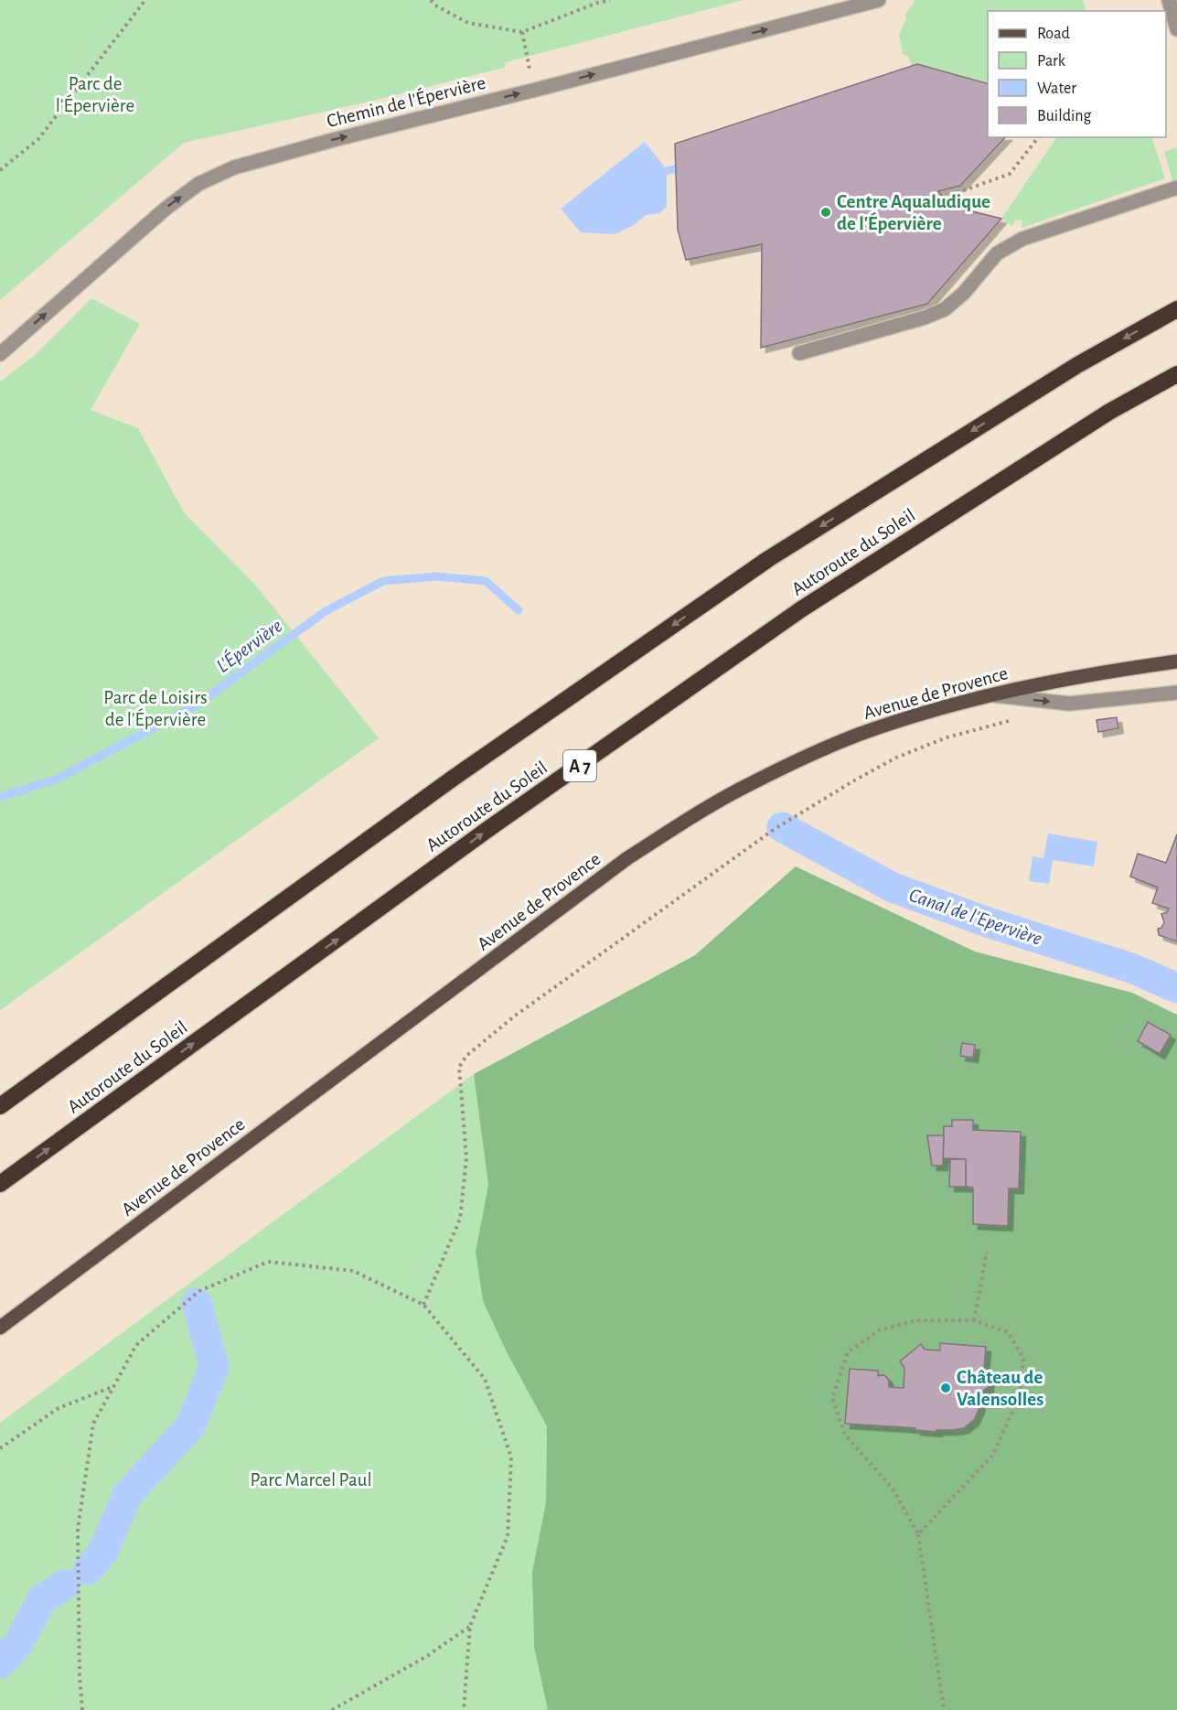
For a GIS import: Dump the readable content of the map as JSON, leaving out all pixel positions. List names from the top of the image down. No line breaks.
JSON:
{"streets":{"highway":["Autoroute du Soleil","A 7"],"main road":["Avenue de Provence"],"street":["Chemin de l'Épervière"]},"one_way":["Chemin de l'Épervière"],"water":["L'Épervière","Canal de l'Epervière"],"parks":["Parc de l'Épervière","Parc de Loisirs de l'Épervière","Parc Marcel Paul"],"places":["Centre Aqualudique de l'Épervière","Château de Valensolles"],"legend":["Road","Park","Water","Building"]}
